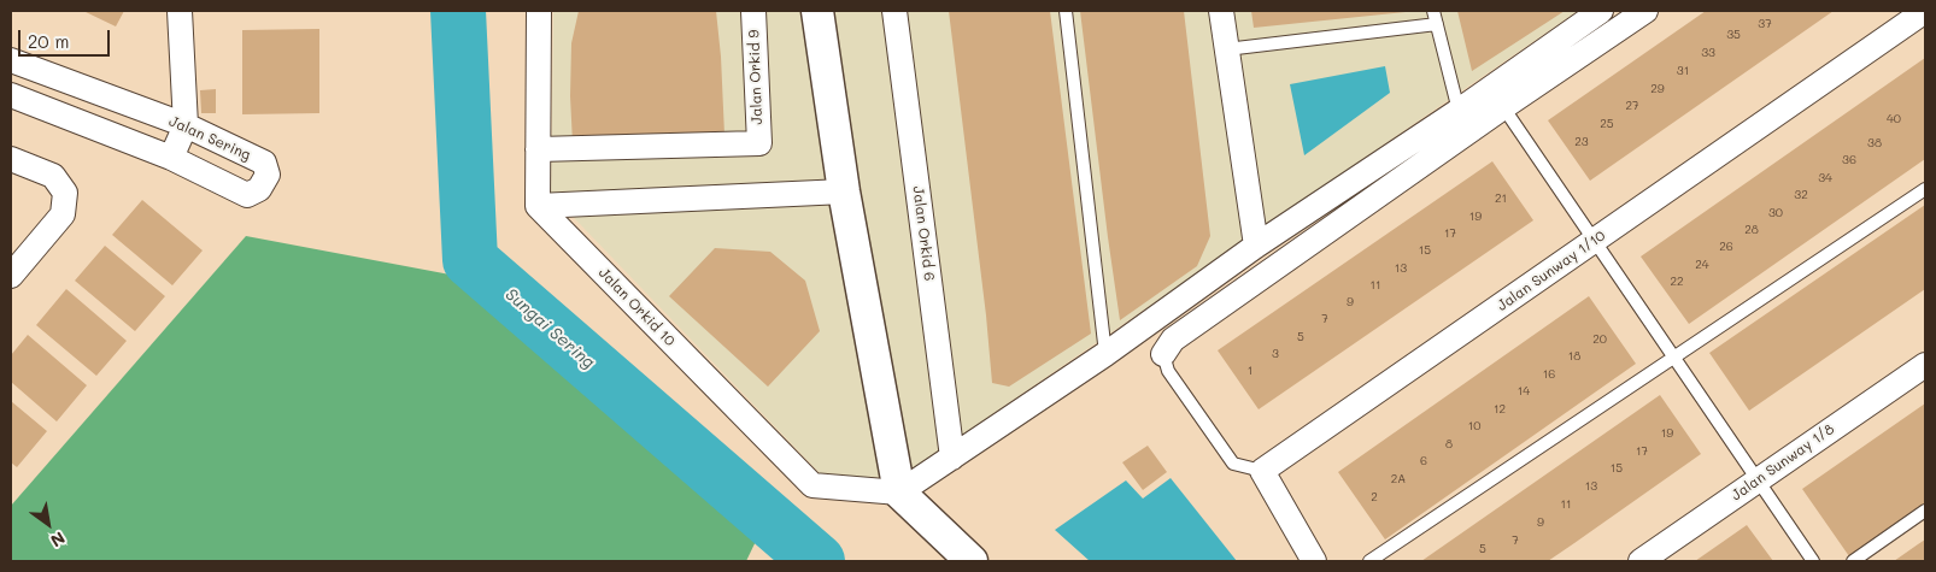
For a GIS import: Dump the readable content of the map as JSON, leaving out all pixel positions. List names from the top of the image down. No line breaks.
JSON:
{"streets":{"street":["Jalan Orkid 9","Jalan Sering","Jalan Orkid 6","Jalan Sunway 1/10","Jalan Orkid 10","Jalan Sunway 1/8"]},"water":["Sungai Sering"],"house_numbers":["37","35","33","31","29","27","40","25","23","38","36","34","32","21","30","19","28","17","26","15","24","13","22","11","9","7","5","20","3","18","1","16","14","12","10","19","8","17","6","15","2A","13","2","11","9","7","5"],"scale_bar":"20 m","north":"bottom right"}
